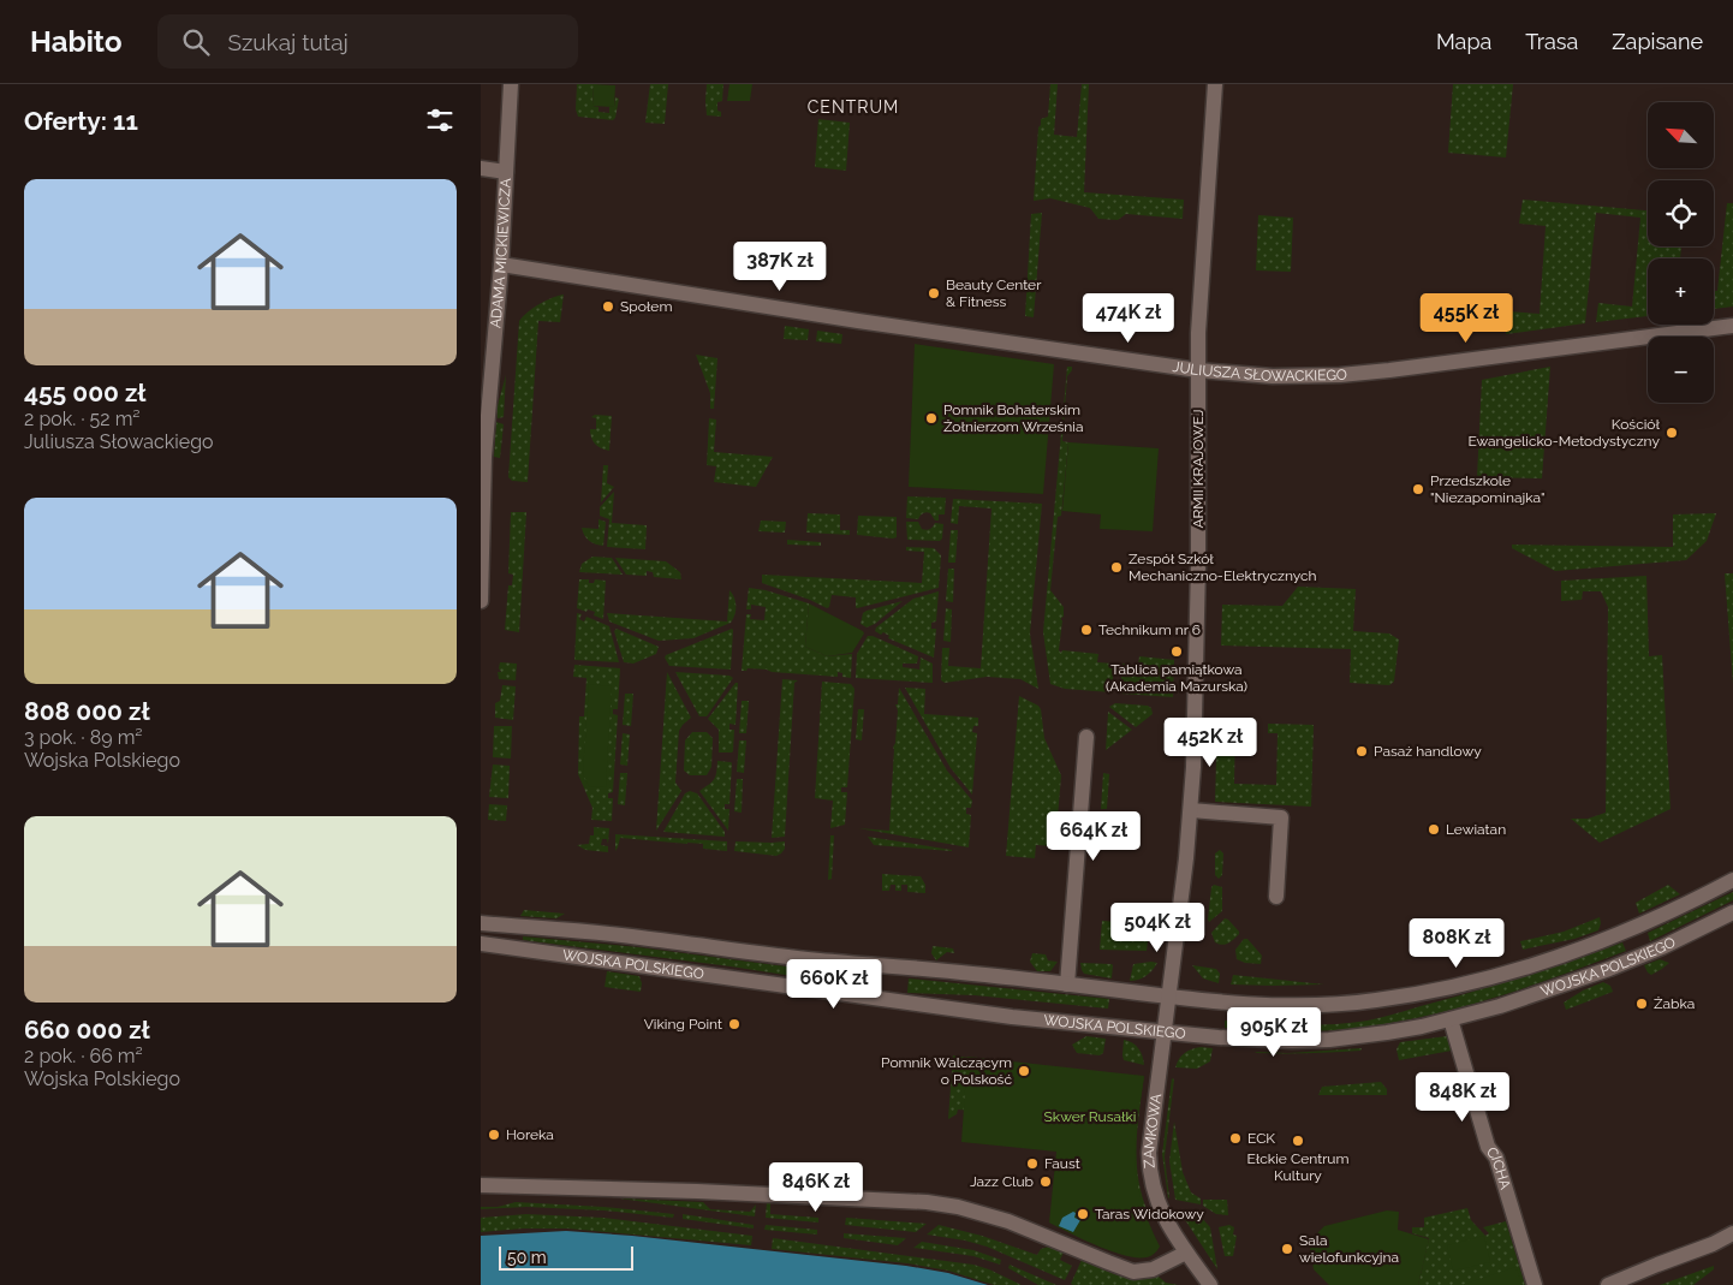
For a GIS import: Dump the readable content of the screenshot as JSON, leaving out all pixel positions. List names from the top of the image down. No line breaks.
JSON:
{"streets":{"street":["ADAMA MICKIEWICZA","JULIUSZA SŁOWACKIEGO","ARMII KRAJOWEJ","WOJSKA POLSKIEGO","ZAMKOWA","CICHA"]},"crossings":[["ADAMA MICKIEWICZA","JULIUSZA SŁOWACKIEGO"],["JULIUSZA SŁOWACKIEGO","ARMII KRAJOWEJ"],["ARMII KRAJOWEJ","WOJSKA POLSKIEGO"],["ARMII KRAJOWEJ","ZAMKOWA"],["WOJSKA POLSKIEGO","ZAMKOWA"],["WOJSKA POLSKIEGO","CICHA"]],"districts":["CENTRUM"],"parks":["Skwer Rusałki"],"places":["Beauty Center & Fitness","Społem","Pomnik Bohaterskim Żołnierzom Września","Kościół Ewangelicko-Metodystyczny","Przedszkole \"Niezapominajka\"","Zespół Szkół Mechaniczno-Elektrycznych","Technikum nr 6","Tablica pamiątkowa (Akademia Mazurska)","Pasaż handlowy","Lewiatan","Żabka","Viking Point","Pomnik Walczącym o Polskość","Horeka","ECK","Ełckie Centrum Kultury","Faust","Jazz Club","Taras Widokowy","Sala wielofunkcyjna"],"scale_bar":"50 m","north":"top left","page":{"header":"Habito","search":"Szukaj tutaj","nav":["Mapa","Trasa","Zapisane"],"heading":"Oferty: 11","map_buttons":["+","−"],"list":[{"name":"455 000 zł","note":"2 pok. · 52 m² · Juliusza Słowackiego"},{"name":"808 000 zł","note":"3 pok. · 89 m² · Wojska Polskiego"},{"name":"660 000 zł","note":"2 pok. · 66 m² · Wojska Polskiego"}],"price":["387K zł","474K zł","455K zł","452K zł","664K zł","504K zł","808K zł","660K zł","905K zł","848K zł","846K zł"],"scale":"50 m"}}
